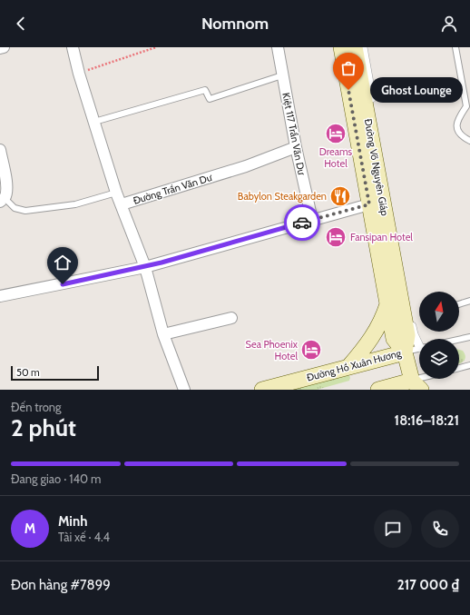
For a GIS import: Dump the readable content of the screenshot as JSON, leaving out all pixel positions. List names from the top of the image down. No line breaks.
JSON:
{"streets":{"main road":["Đường Võ Nguyên Giáp","Đường Hồ Xuân Hương"],"street":["Kiệt 117 Trần Văn Dư","Đường Trần Văn Dư"]},"crossings":[["Kiệt 117 Trần Văn Dư","Đường Trần Văn Dư"],["Đường Võ Nguyên Giáp","Đường Hồ Xuân Hương"]],"places":{"other":["Ghost Lounge"],"hotel":["Dreams Hotel","Fansipan Hotel","Sea Phoenix Hotel"],"restaurant":["Babylon Steakgarden"]},"scale_bar":"50 m","north":"top","page":{"header":"Nomnom","bubble":"Ghost Lounge","scale":"50 m","heading":["2 phút","Đến trong","18:16–18:21"],"panel":["Minh","Tài xế · 4.4","Đơn hàng #7899","217 000 ₫"],"bar":"Đang giao · 140 m","round":"M"}}
